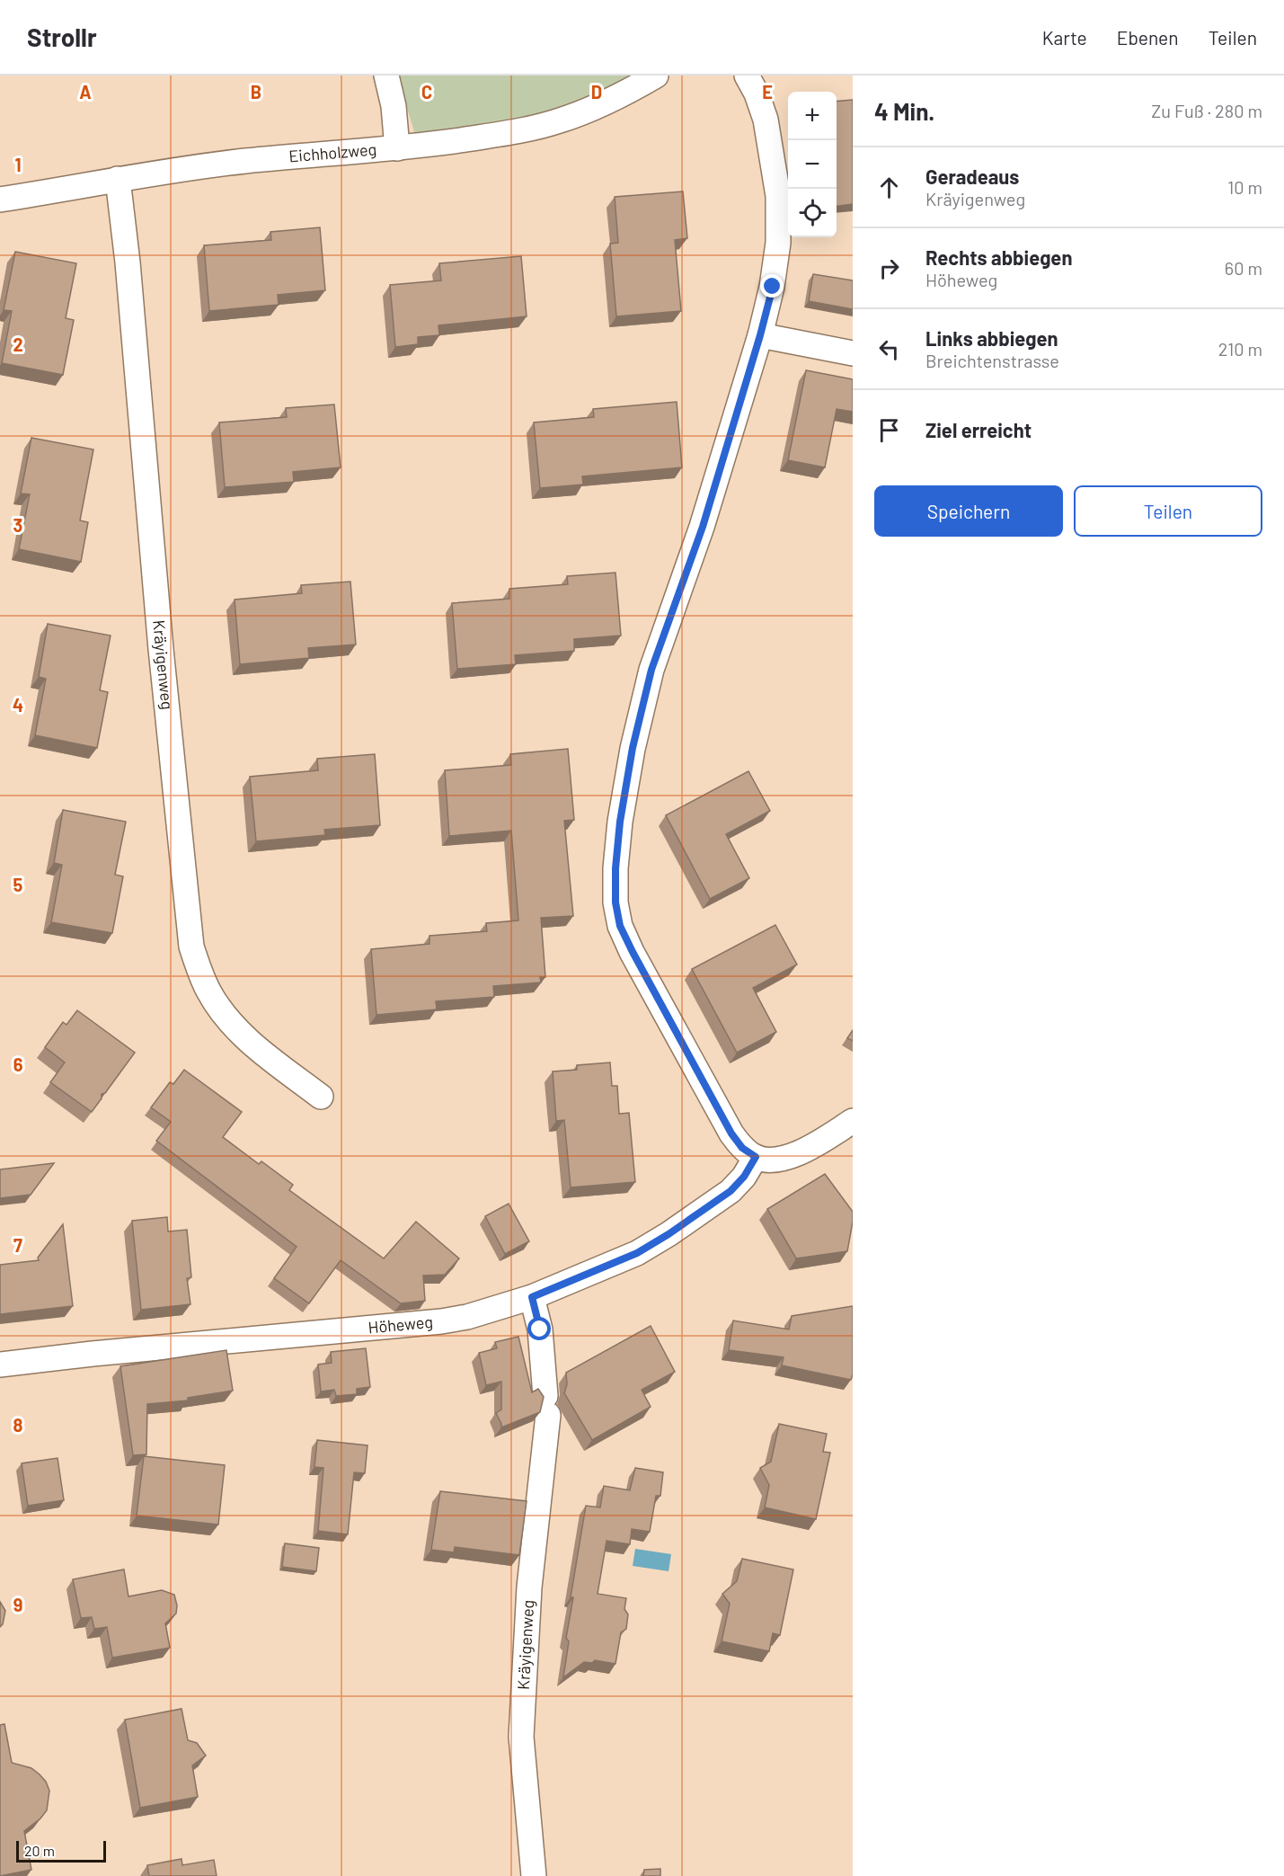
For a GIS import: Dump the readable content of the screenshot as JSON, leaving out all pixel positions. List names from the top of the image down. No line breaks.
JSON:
{"streets":{"street":["Eichholzweg","Kräyigenweg","Höheweg"]},"crossings":[["Eichholzweg","Kräyigenweg"],["Kräyigenweg","Höheweg"]],"scale_bar":"20 m","page":{"header":"Strollr","nav":["Karte","Ebenen","Teilen"],"heading":["4 Min.","Zu Fuß · 280 m"],"map_buttons":["+","−"],"list":[["Geradeaus","Kräyigenweg","10 m"],["Rechts abbiegen","Höheweg","60 m"],["Links abbiegen","Breichtenstrasse","210 m"],"Ziel erreicht"],"buttons":["Speichern","Teilen"],"scale":"20 m"},"grid":{"columns":["A","B","C","D","E"],"rows":["1","2","3","4","5","6","7","8","9"]}}
